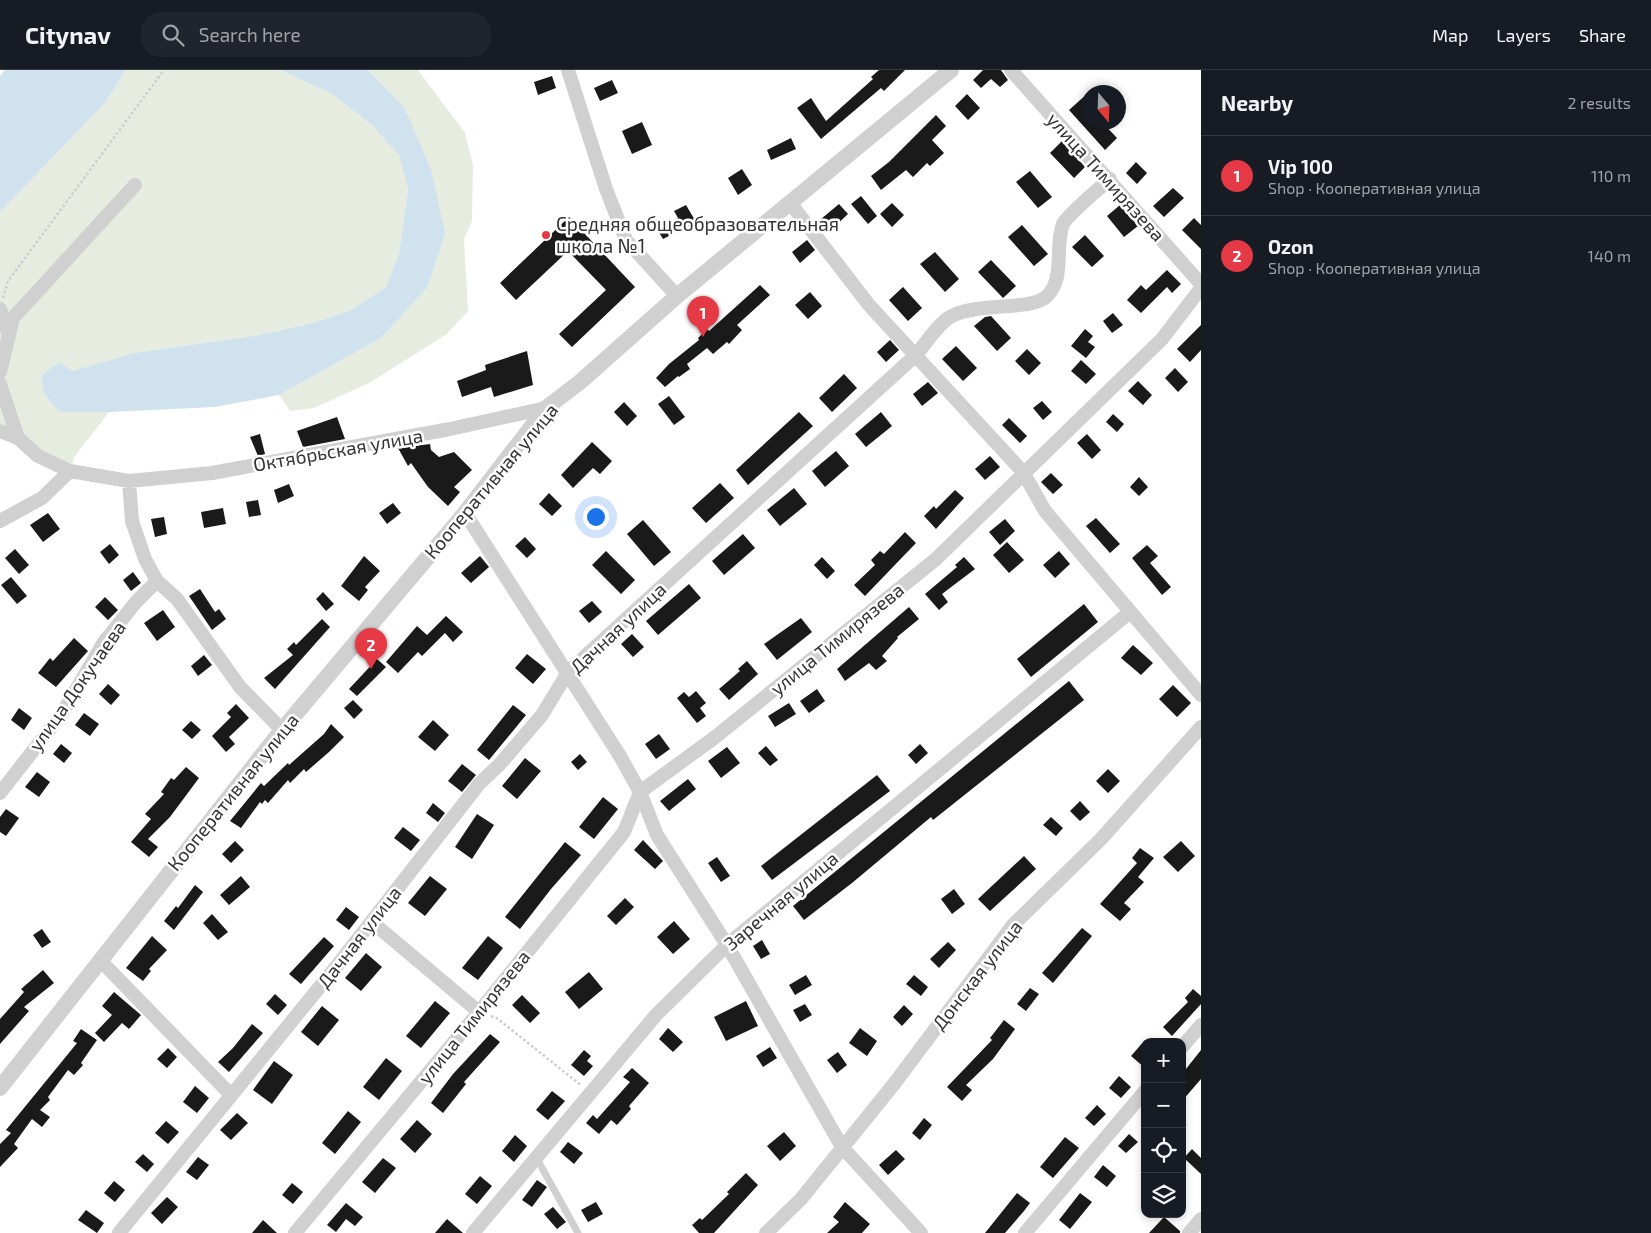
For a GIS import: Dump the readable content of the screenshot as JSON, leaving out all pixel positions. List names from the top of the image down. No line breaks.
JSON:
{"streets":{"street":["улица Тимирязева","Октябрьская улица","Кооперативная улица","Дачная улица","улица Докучаева","Заречная улица","Донская улица"]},"crossings":[["улица Тимирязева","Дачная улица"],["Октябрьская улица","Кооперативная улица"]],"places":["Средняя общеобразовательная школа №1"],"north":"bottom","page":{"header":"Citynav","search":"Search here","nav":["Map","Layers","Share"],"heading":["Nearby","2 results"],"list":[{"mark":"1","name":"Vip 100","note":"Shop · Кооперативная улица","value":"110 m"},{"mark":"2","name":"Ozon","note":"Shop · Кооперативная улица","value":"140 m"}],"pins":["1","2"],"map_buttons":["+","−"]}}
